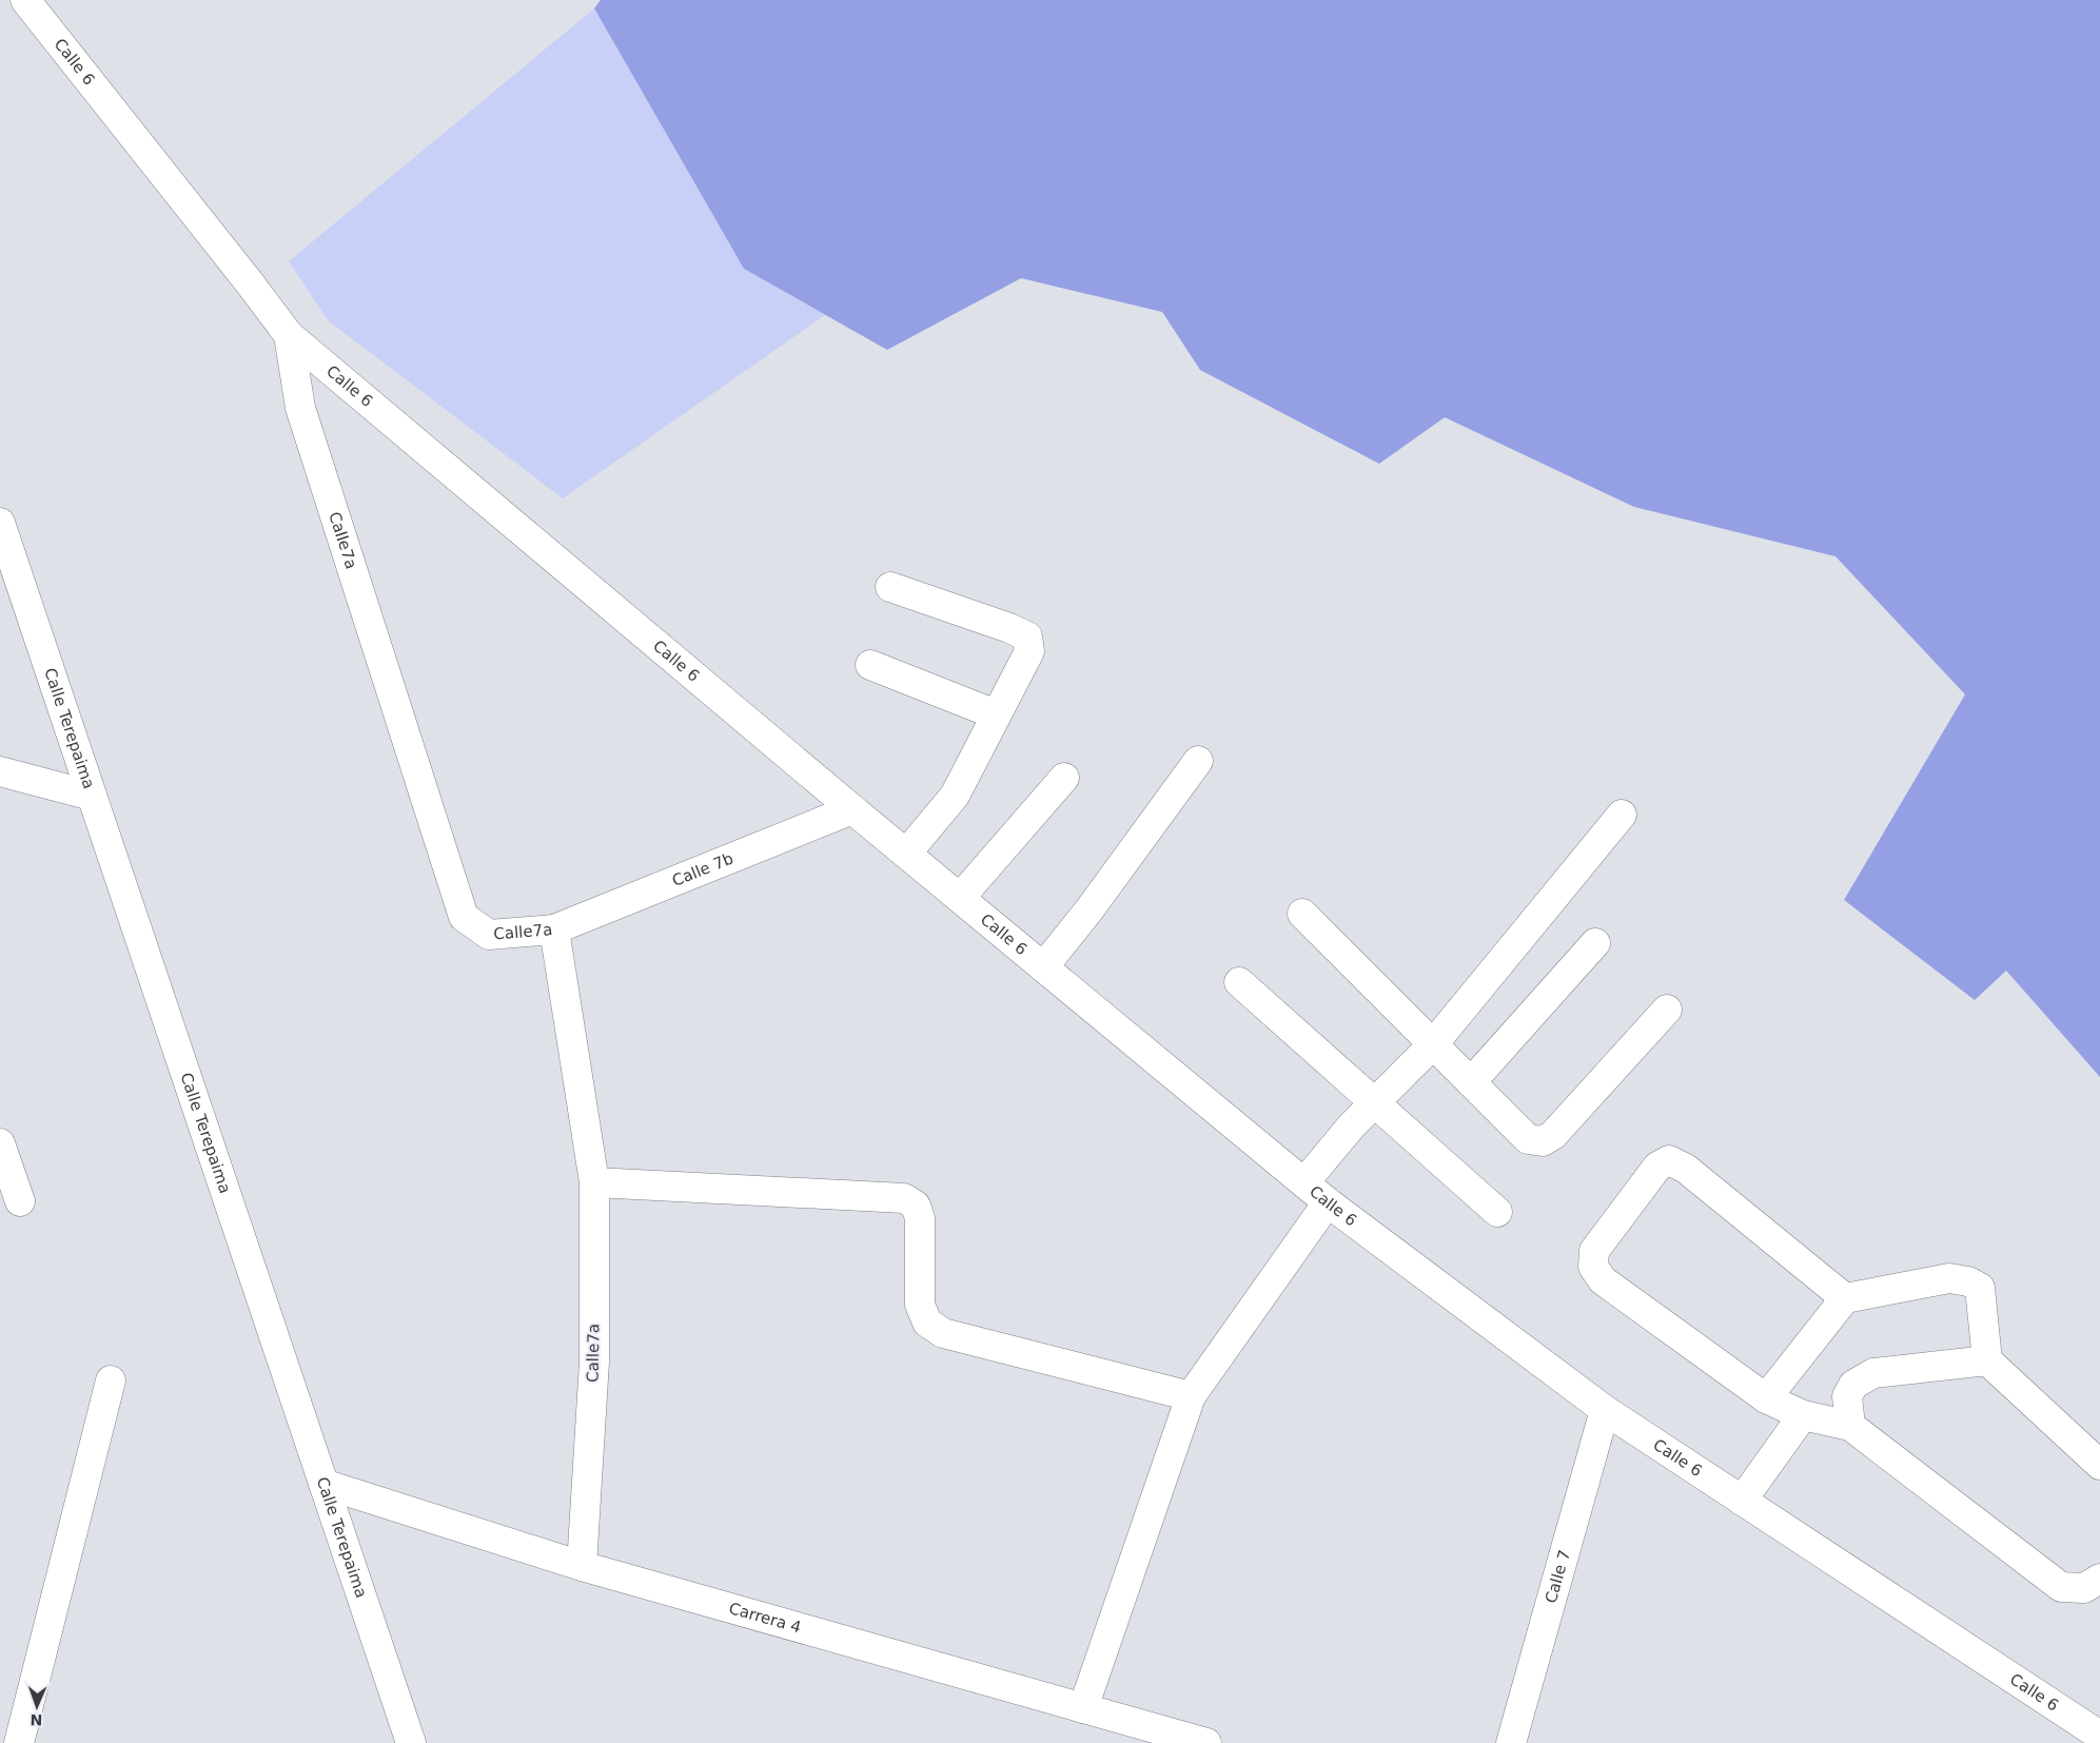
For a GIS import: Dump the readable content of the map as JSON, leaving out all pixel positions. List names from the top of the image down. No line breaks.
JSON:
{"streets":{"street":["Calle 6","Calle7a","Calle Terepaima","Calle 7b","Calle 7","Carrera 4"]},"crossings":[["Calle 6","Calle7a"],["Calle 6","Calle 7b"],["Calle 6","Calle 7"],["Calle7a","Calle 7b"],["Calle7a","Carrera 4"],["Calle Terepaima","Carrera 4"]],"north":"bottom"}
